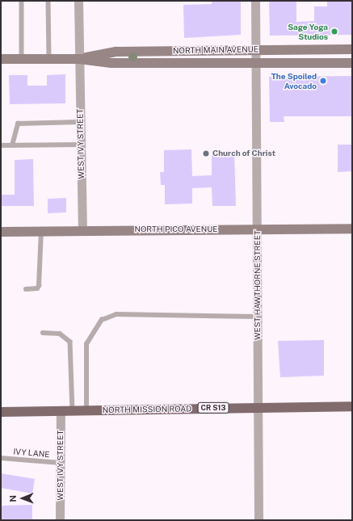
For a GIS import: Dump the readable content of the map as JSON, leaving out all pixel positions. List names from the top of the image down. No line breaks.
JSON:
{"streets":{"main road":["NORTH MAIN AVENUE","NORTH PICO AVENUE","CR S13","NORTH MISSION ROAD"],"street":["WEST IVY STREET","WEST HAWTHORNE STREET"],"lane":["IVY LANE"]},"crossings":[["NORTH MAIN AVENUE","WEST IVY STREET"],["NORTH MAIN AVENUE","WEST HAWTHORNE STREET"],["WEST IVY STREET","NORTH PICO AVENUE"],["WEST IVY STREET","NORTH MISSION ROAD"],["WEST IVY STREET","IVY LANE"],["NORTH PICO AVENUE","WEST HAWTHORNE STREET"],["WEST HAWTHORNE STREET","NORTH MISSION ROAD"]],"places":["Sage Yoga Studios","The Spoiled Avocado","Church of Christ"],"north":"left"}
